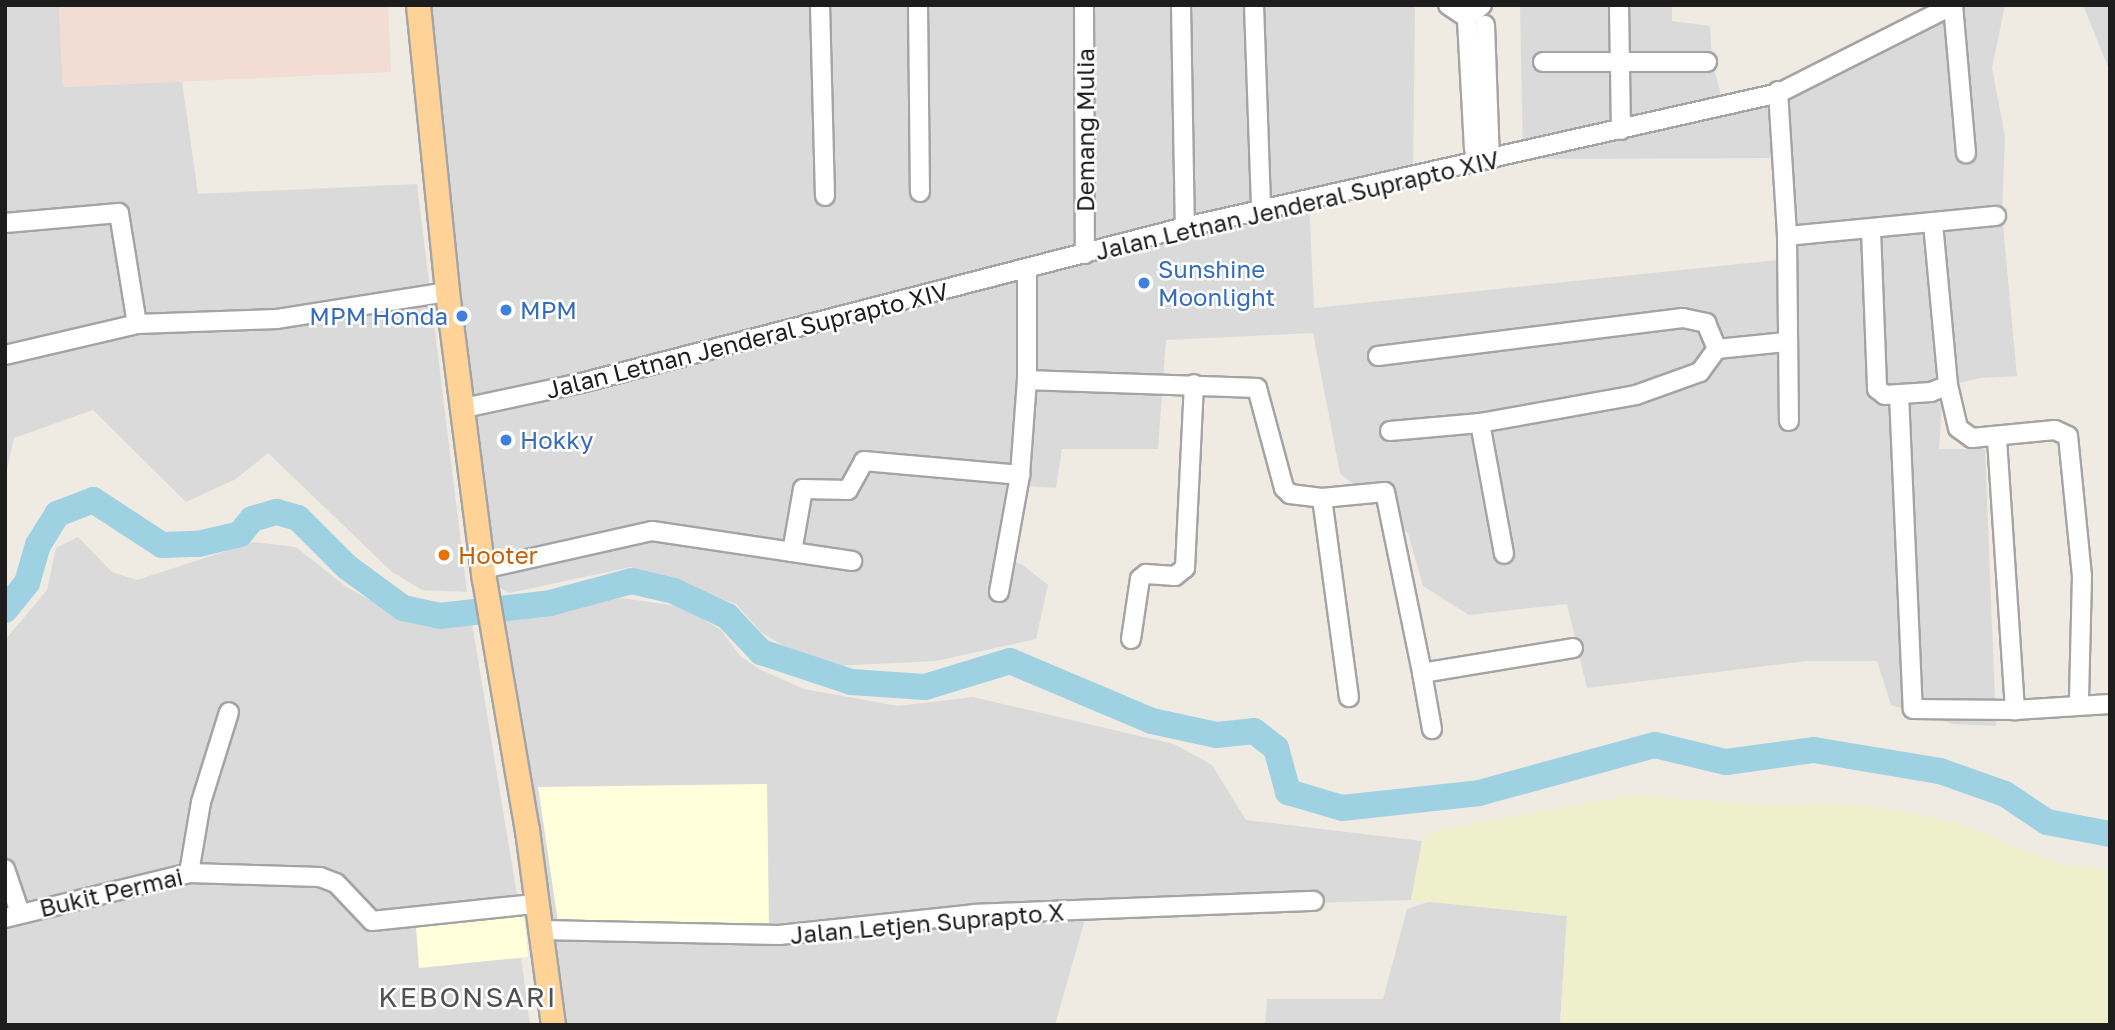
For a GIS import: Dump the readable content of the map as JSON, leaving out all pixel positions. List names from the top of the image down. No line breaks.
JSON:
{"streets":{"street":["Demang Mulia","Jalan Letnan Jenderal Suprapto XIV","Bukit Permai","Jalan Letjen Suprapto X"]},"crossings":[["Demang Mulia","Jalan Letnan Jenderal Suprapto XIV"]],"districts":["KEBONSARI"],"places":["Sunshine Moonlight","MPM","MPM Honda","Hokky","Hooter"]}
